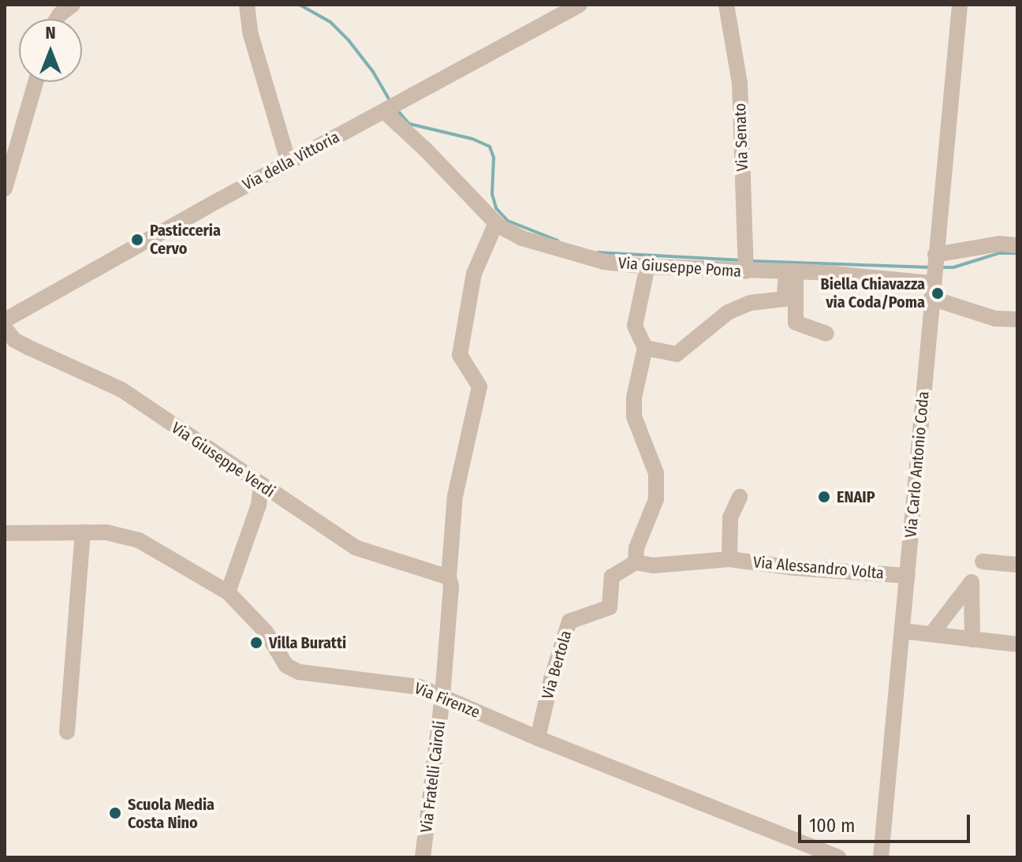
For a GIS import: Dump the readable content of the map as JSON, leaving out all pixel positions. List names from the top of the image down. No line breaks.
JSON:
{"streets":{"street":["Via Senato","Via della Vittoria","Via Giuseppe Poma","Via Giuseppe Verdi","Via Carlo Antonio Coda","Via Alessandro Volta","Via Bertola","Via Firenze","Via Fratelli Cairoli"]},"crossings":[["Via Senato","Via Giuseppe Poma"],["Via della Vittoria","Via Giuseppe Poma"],["Via Giuseppe Poma","Via Carlo Antonio Coda"],["Via Carlo Antonio Coda","Via Alessandro Volta"],["Via Alessandro Volta","Via Bertola"],["Via Bertola","Via Firenze"],["Via Firenze","Via Fratelli Cairoli"]],"places":["Pasticceria Cervo","Biella Chiavazza via Coda/Poma","ENAIP","Villa Buratti","Scuola Media Costa Nino"],"scale_bar":"100 m","north":"top"}
